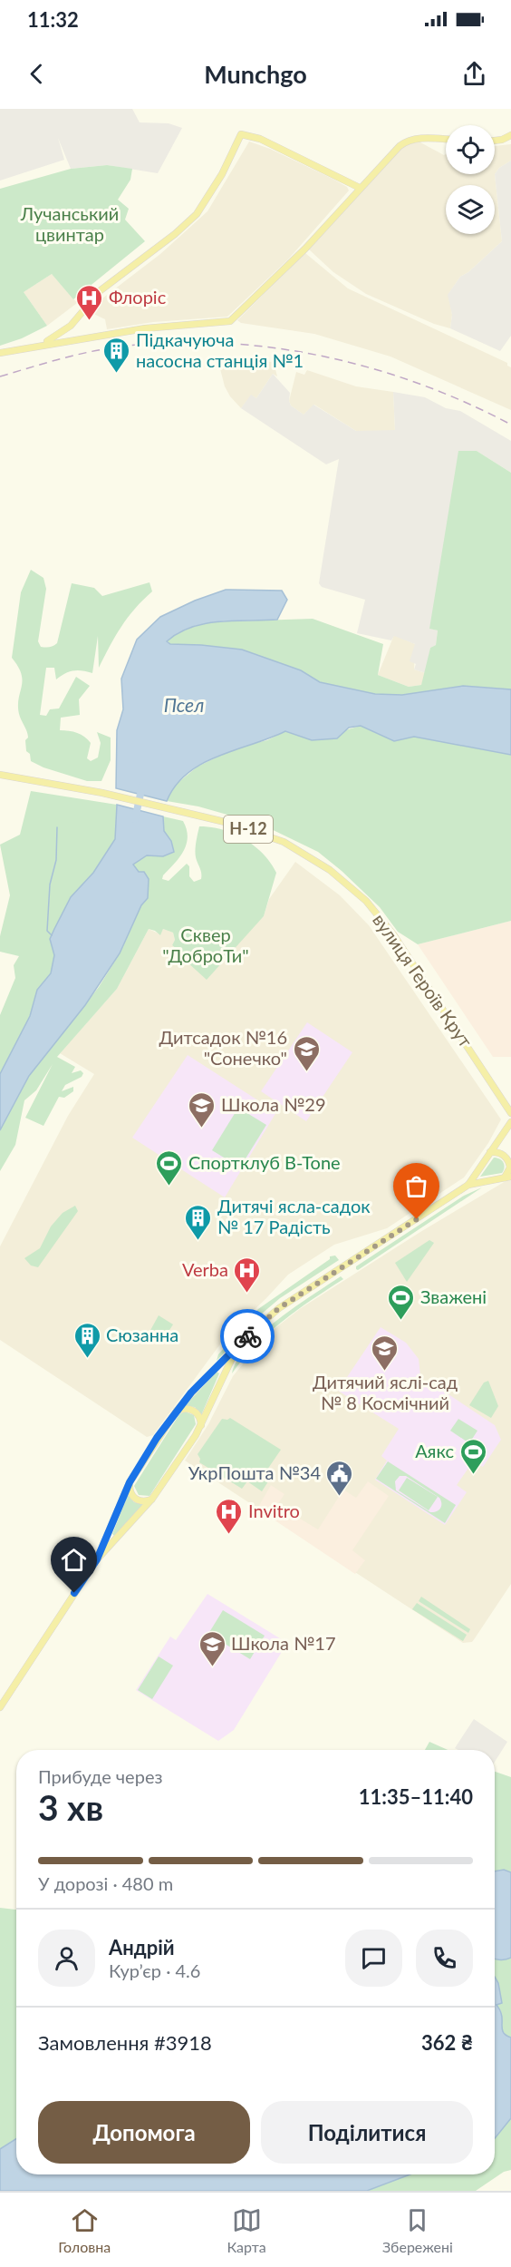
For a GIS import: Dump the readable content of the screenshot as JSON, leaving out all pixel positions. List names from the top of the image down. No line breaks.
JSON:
{"streets":{"main road":["Н-12","вулиця Героїв Крут"]},"water":["Псел"],"parks":["Лучанський цвинтар","Сквер \"ДоброТи\""],"places":{"hospital":["Флоріс","Verba","Invitro"],"building":["Підкачуюча насосна станція №1","Дитячі ясла-садок № 17 Радість","Сюзанна"],"school or university":["Дитсадок №16 \"Сонечко\"","Школа №29","Дитячий яслі-сад № 8 Космічний","Школа №17"],"sports":["Спортклуб B-Tone","Зважені","Аякс"],"public building":["УкрПошта №34"]},"page":{"status":"11:32","header":"Munchgo","heading":["3 хв","Прибуде через","11:35–11:40"],"panel":["Андрій","Кур’єр · 4.6","Замовлення #3918","362 ₴"],"bar":"У дорозі · 480 m","buttons":["Допомога","Поділитися"],"tabs":["Головна","Карта","Збережені"]}}
